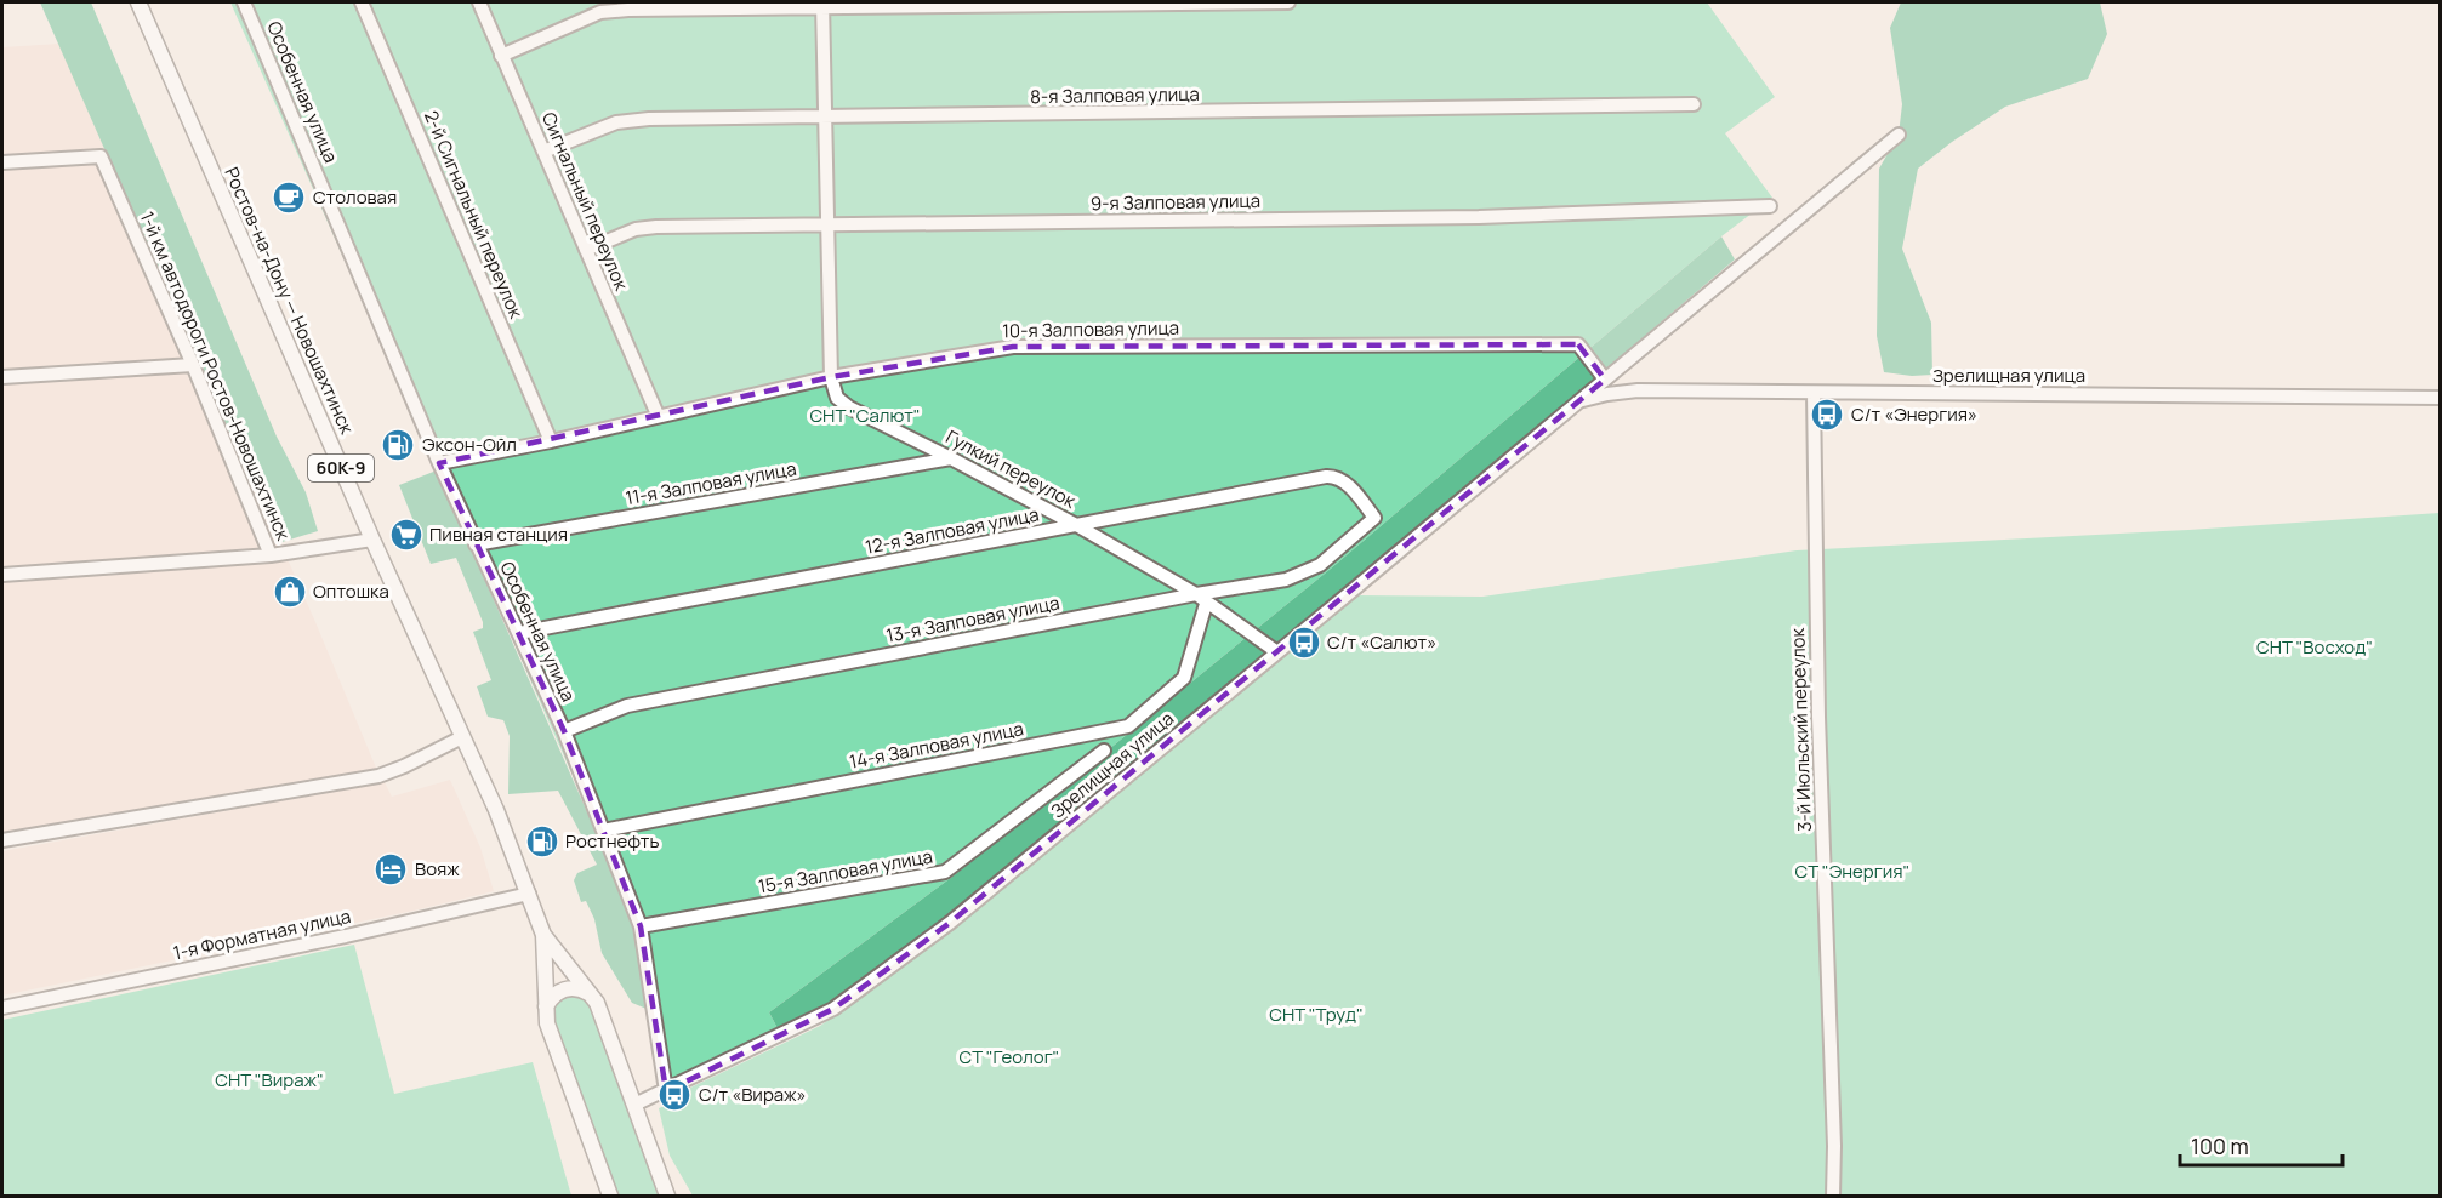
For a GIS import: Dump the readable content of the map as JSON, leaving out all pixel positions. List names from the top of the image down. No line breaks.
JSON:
{"streets":{"main road":["Ростов-на-Дону — Новошахтинск","60К-9"],"street":["Особенная улица","8-я Залповая улица","Сигнальный переулок","9-я Залповая улица","2-й Сигнальный переулок","10-я Залповая улица","1-й км автодороги Ростов-Новошахтинск","Зрелищная улица","Гулкий переулок","11-я Залповая улица","12-я Залповая улица","13-я Залповая улица","3-й Июльский переулок","14-я Залповая улица","15-я Залповая улица","1-я Форматная улица"]},"crossings":[["Особенная улица","10-я Залповая улица"],["Особенная улица","Зрелищная улица"],["Особенная улица","11-я Залповая улица"],["Особенная улица","12-я Залповая улица"],["Особенная улица","13-я Залповая улица"],["Особенная улица","14-я Залповая улица"],["Особенная улица","15-я Залповая улица"],["8-я Залповая улица","Сигнальный переулок"],["8-я Залповая улица","Гулкий переулок"],["Сигнальный переулок","9-я Залповая улица"],["Сигнальный переулок","10-я Залповая улица"],["9-я Залповая улица","Гулкий переулок"],["2-й Сигнальный переулок","10-я Залповая улица"],["Ростов-на-Дону — Новошахтинск","1-й км автодороги Ростов-Новошахтинск"],["Ростов-на-Дону — Новошахтинск","1-я Форматная улица"],["10-я Залповая улица","Зрелищная улица"],["10-я Залповая улица","Гулкий переулок"],["Зрелищная улица","Гулкий переулок"],["Зрелищная улица","3-й Июльский переулок"],["Гулкий переулок","11-я Залповая улица"],["Гулкий переулок","12-я Залповая улица"],["Гулкий переулок","13-я Залповая улица"],["Гулкий переулок","14-я Залповая улица"],["12-я Залповая улица","13-я Залповая улица"]],"parks":["СНТ \"Салют\"","СНТ \"Восход\"","СТ \"Энергия\"","СНТ \"Труд\"","СТ \"Геолог\"","СНТ \"Вираж\""],"places":{"cafe":["Столовая"],"bus stop":["С/т «Энергия»","С/т «Салют»","С/т «Вираж»"],"fuel station":["Эксон-Ойл","Ростнефть"],"supermarket":["Пивная станция"],"shop":["Оптошка"],"hotel":["Вояж"]},"scale_bar":"100 m"}
